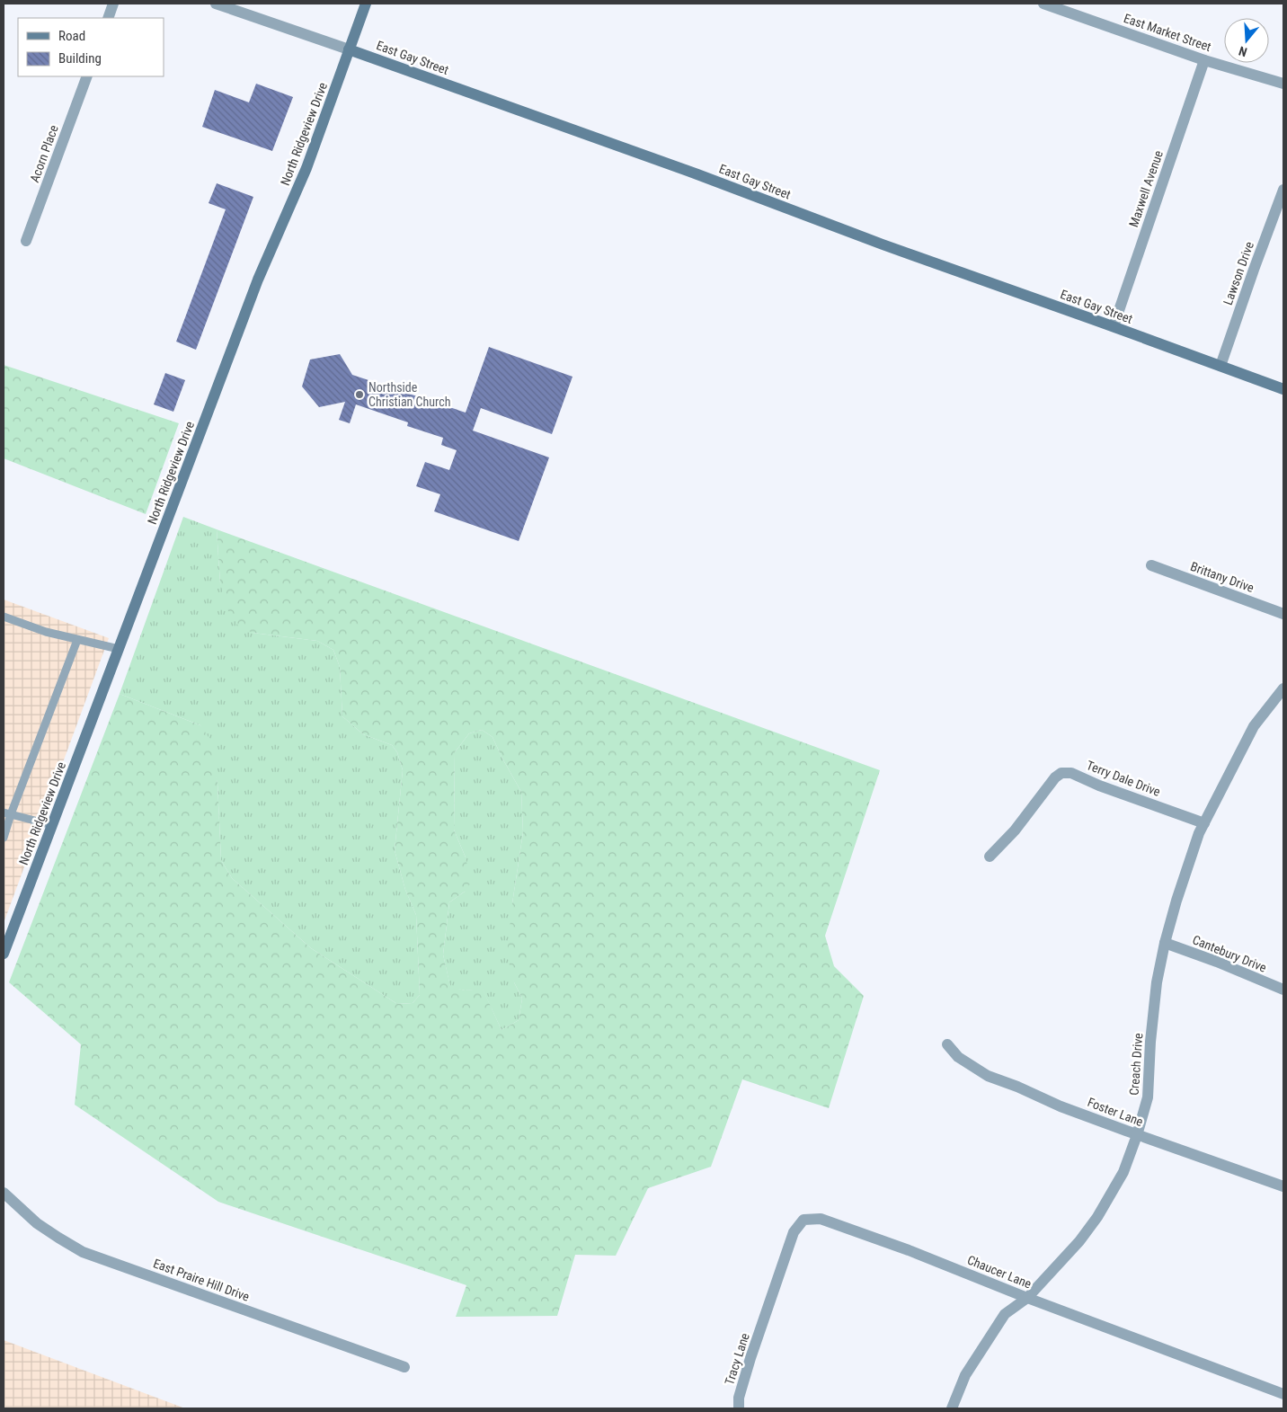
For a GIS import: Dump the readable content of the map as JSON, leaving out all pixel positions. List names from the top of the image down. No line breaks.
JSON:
{"streets":{"main road":["East Gay Street","North Ridgeview Drive"],"street":["East Market Street","Acorn Place","Maxwell Avenue","Lawson Drive","Brittany Drive","Terry Dale Drive","Cantebury Drive","Creach Drive","Foster Lane","Chaucer Lane","East Praire Hill Drive","Tracy Lane"]},"crossings":[["East Market Street","Maxwell Avenue"],["East Gay Street","North Ridgeview Drive"],["East Gay Street","Maxwell Avenue"],["East Gay Street","Lawson Drive"],["Terry Dale Drive","Creach Drive"],["Cantebury Drive","Creach Drive"],["Creach Drive","Foster Lane"],["Creach Drive","Chaucer Lane"],["Chaucer Lane","Tracy Lane"]],"places":["Northside Christian Church"],"legend":["Road","Building"],"north":"bottom"}
